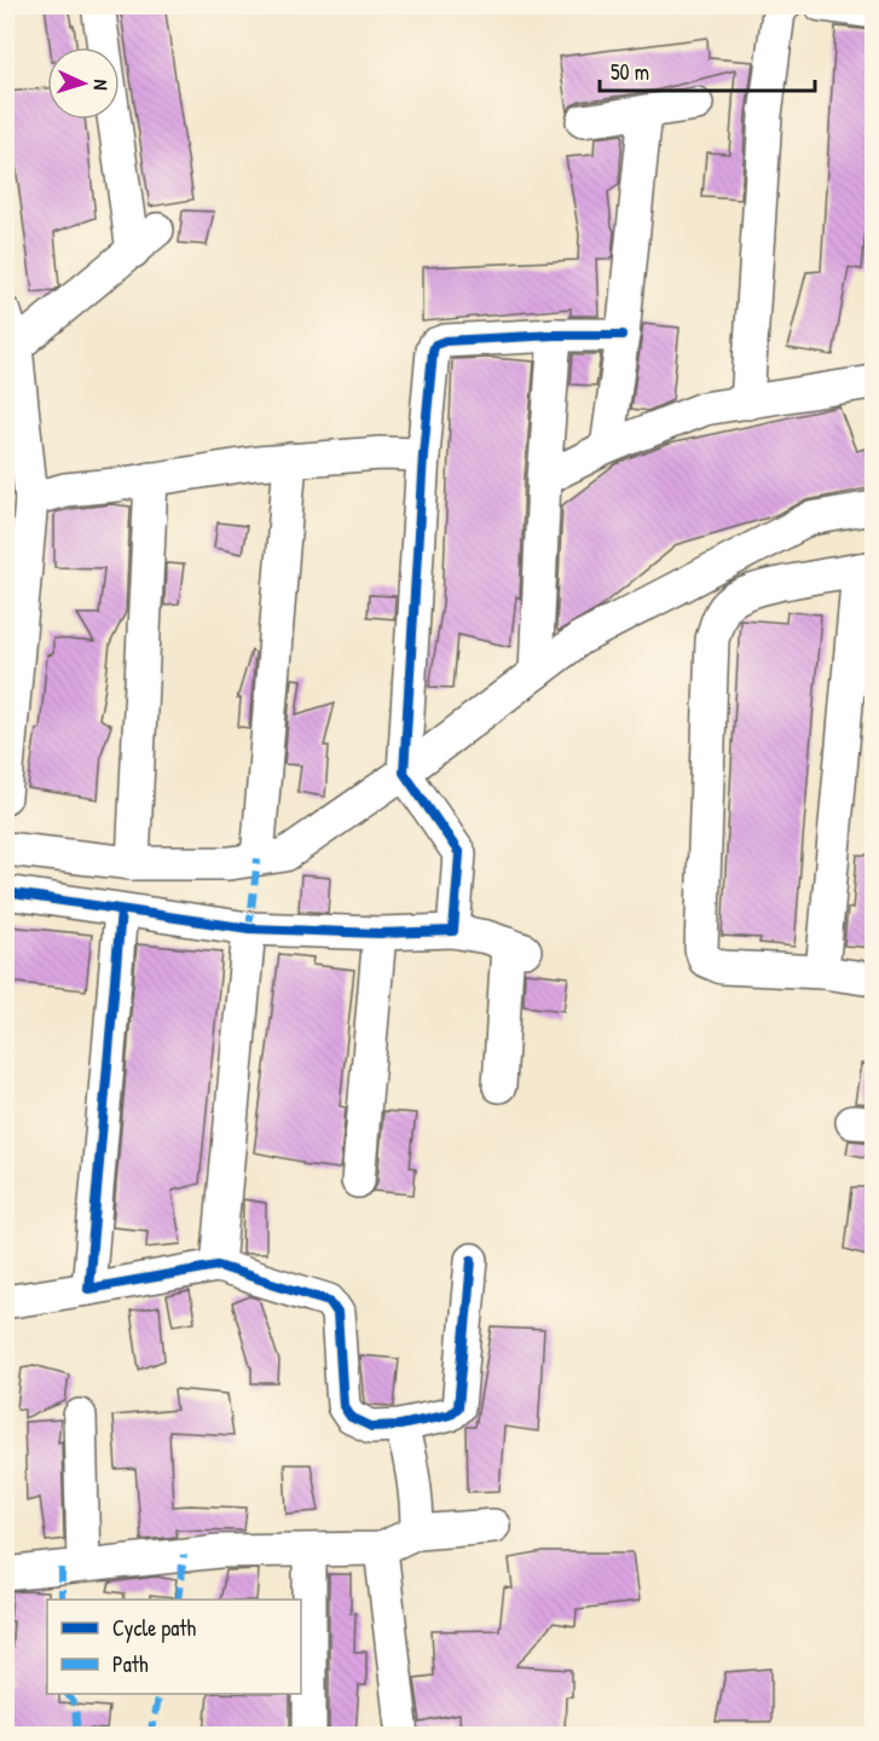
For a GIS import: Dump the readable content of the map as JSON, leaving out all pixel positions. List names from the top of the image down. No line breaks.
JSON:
{"legend":["Cycle path","Path"],"scale_bar":"50 m","north":"right"}
